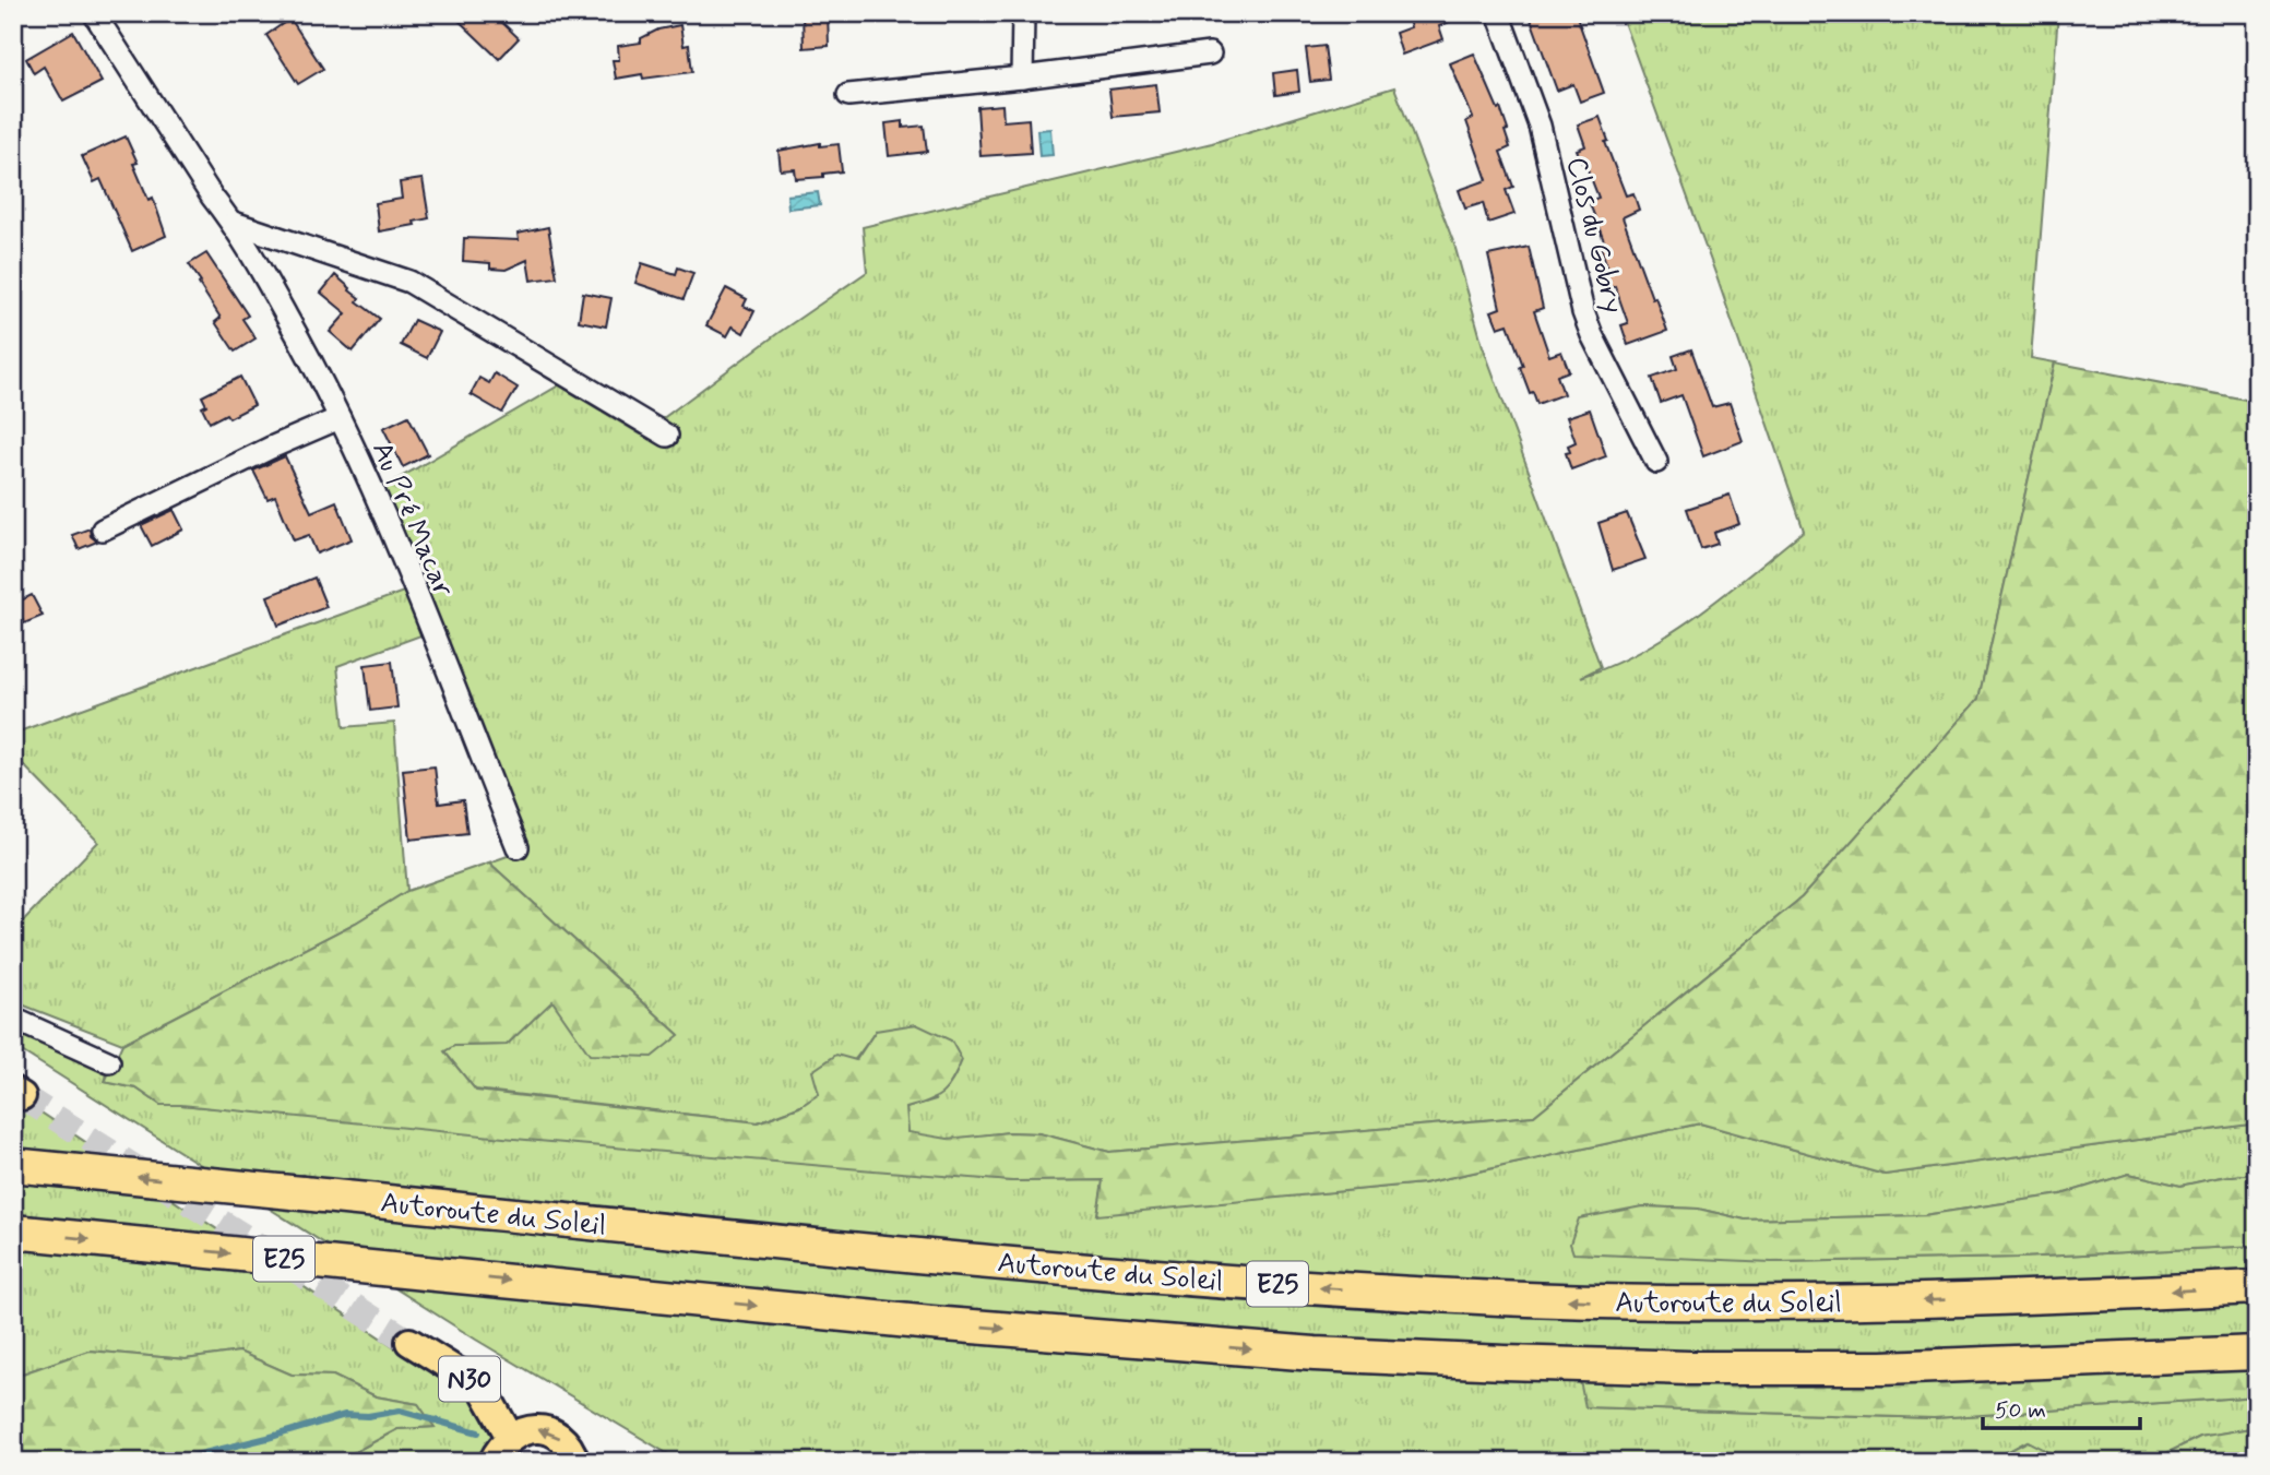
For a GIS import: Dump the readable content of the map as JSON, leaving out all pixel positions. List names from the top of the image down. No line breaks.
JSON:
{"streets":{"highway":["Autoroute du Soleil","E25"],"main road":["N30"],"street":["Clos du Gobry","Au Pré Macar"]},"scale_bar":"50 m"}
